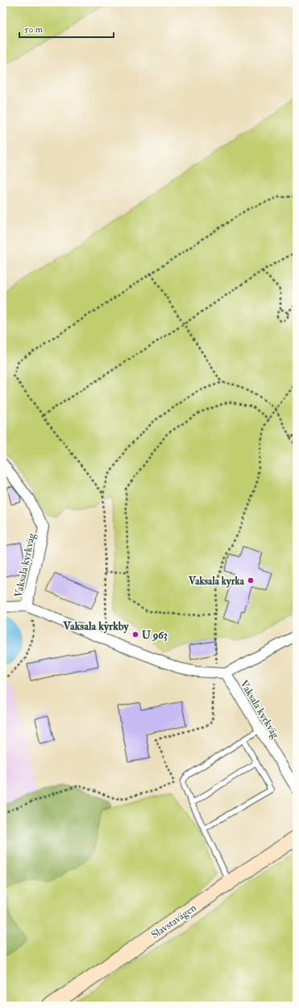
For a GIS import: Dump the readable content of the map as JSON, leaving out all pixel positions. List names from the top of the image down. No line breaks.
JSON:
{"streets":{"street":["Vaksala kyrkväg","Slavstavägen"]},"districts":["Vaksala kyrkby"],"places":["Vaksala kyrka","U 963"],"scale_bar":"50 m"}
